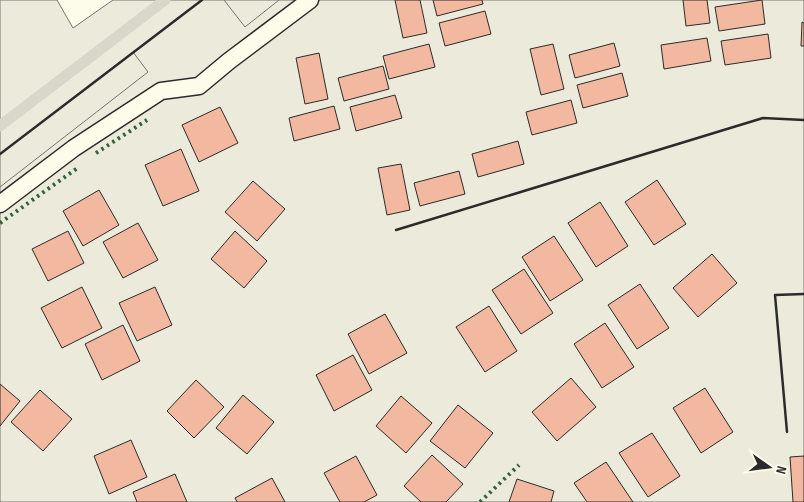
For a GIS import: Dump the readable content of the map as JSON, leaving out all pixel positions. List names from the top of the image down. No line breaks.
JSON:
{"north":"right"}
